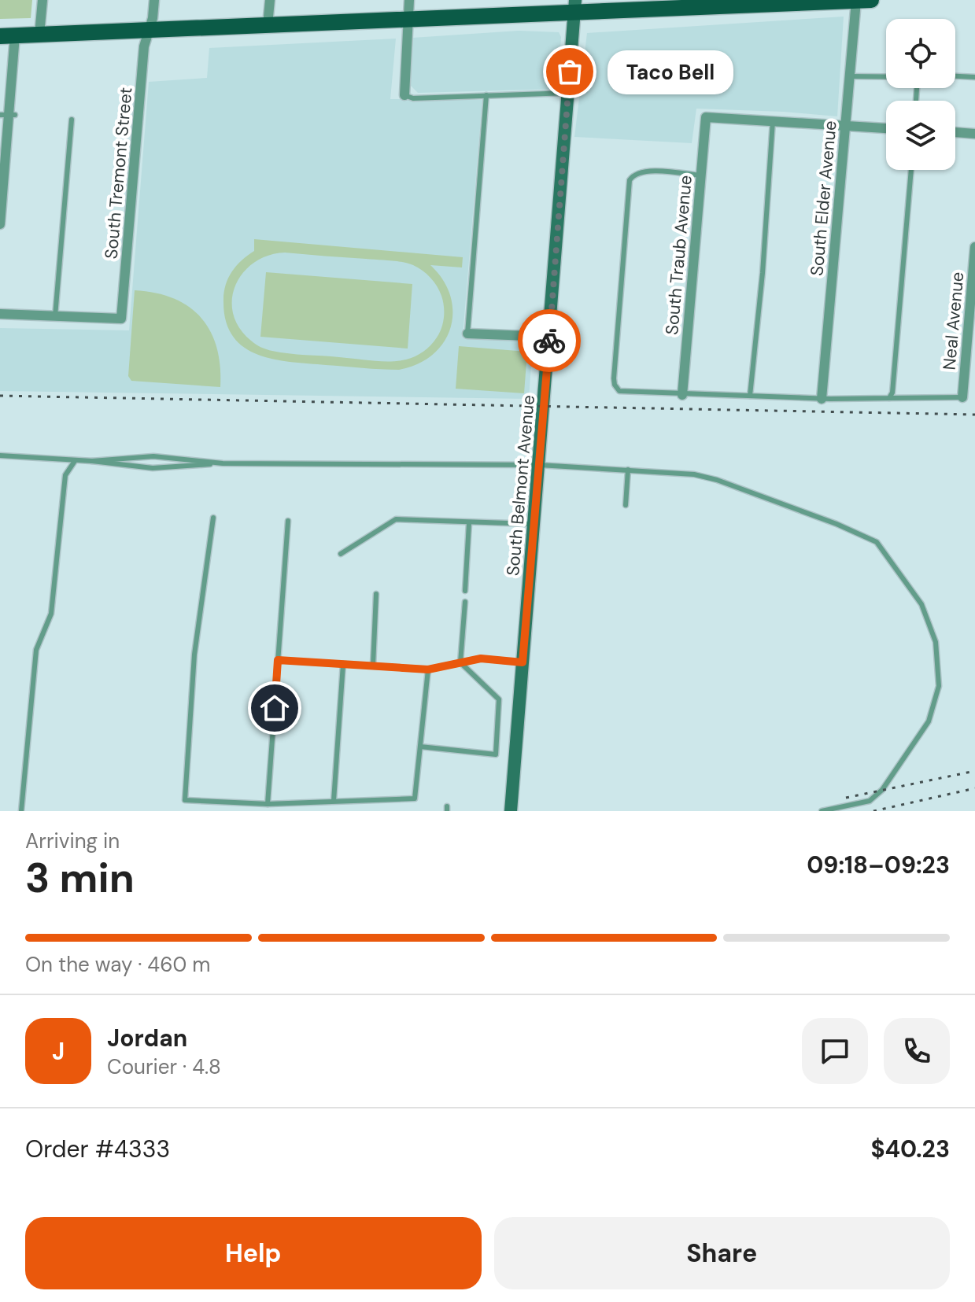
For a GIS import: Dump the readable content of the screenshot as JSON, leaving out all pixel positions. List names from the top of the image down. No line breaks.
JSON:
{"streets":{"main road":["South Belmont Avenue"],"street":["South Tremont Street","South Elder Avenue","South Traub Avenue","Neal Avenue"]},"places":["Taco Bell"],"page":{"bubble":"Taco Bell","heading":["3 min","Arriving in","09:18–09:23"],"panel":["Jordan","Courier · 4.8","Order #4333","$40.23"],"bar":"On the way · 460 m","round":"J","buttons":["Help","Share"]}}
